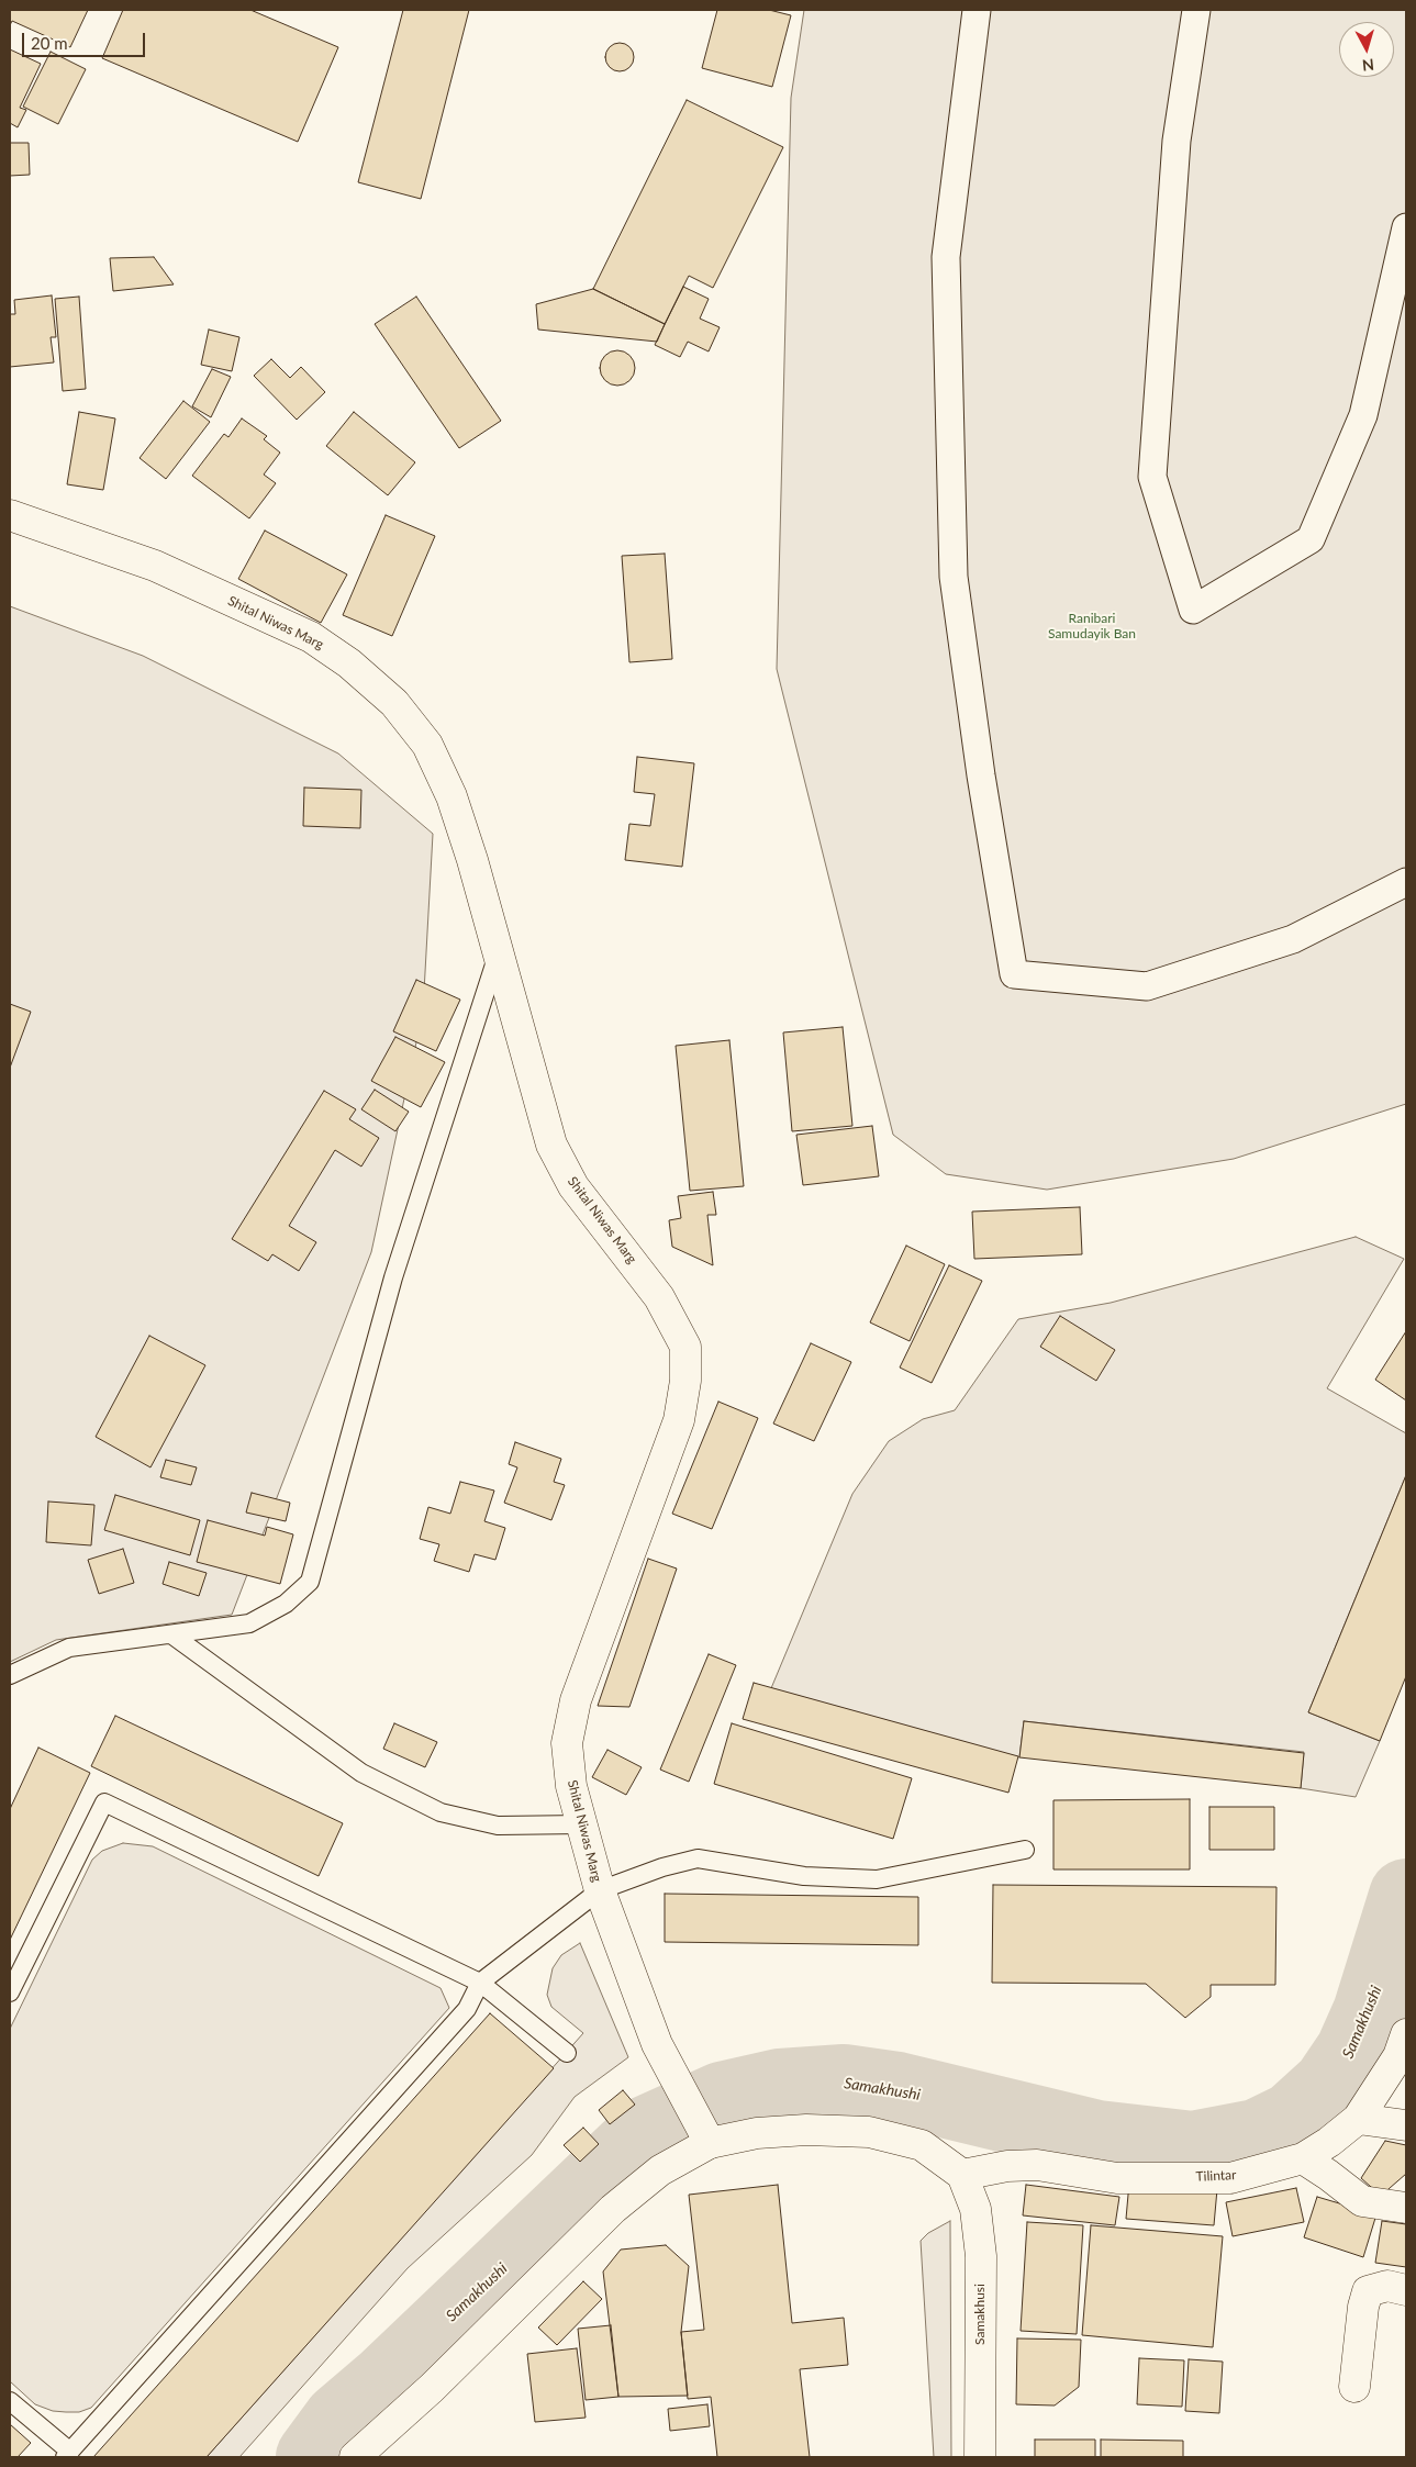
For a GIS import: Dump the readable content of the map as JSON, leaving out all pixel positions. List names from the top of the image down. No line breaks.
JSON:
{"streets":{"street":["Shital Niwas Marg","Tilintar","Samakhusi"]},"crossings":[["Tilintar","Samakhusi"]],"water":["Samakhushi"],"parks":["Ranibari Samudayik Ban"],"scale_bar":"20 m","north":"bottom"}
